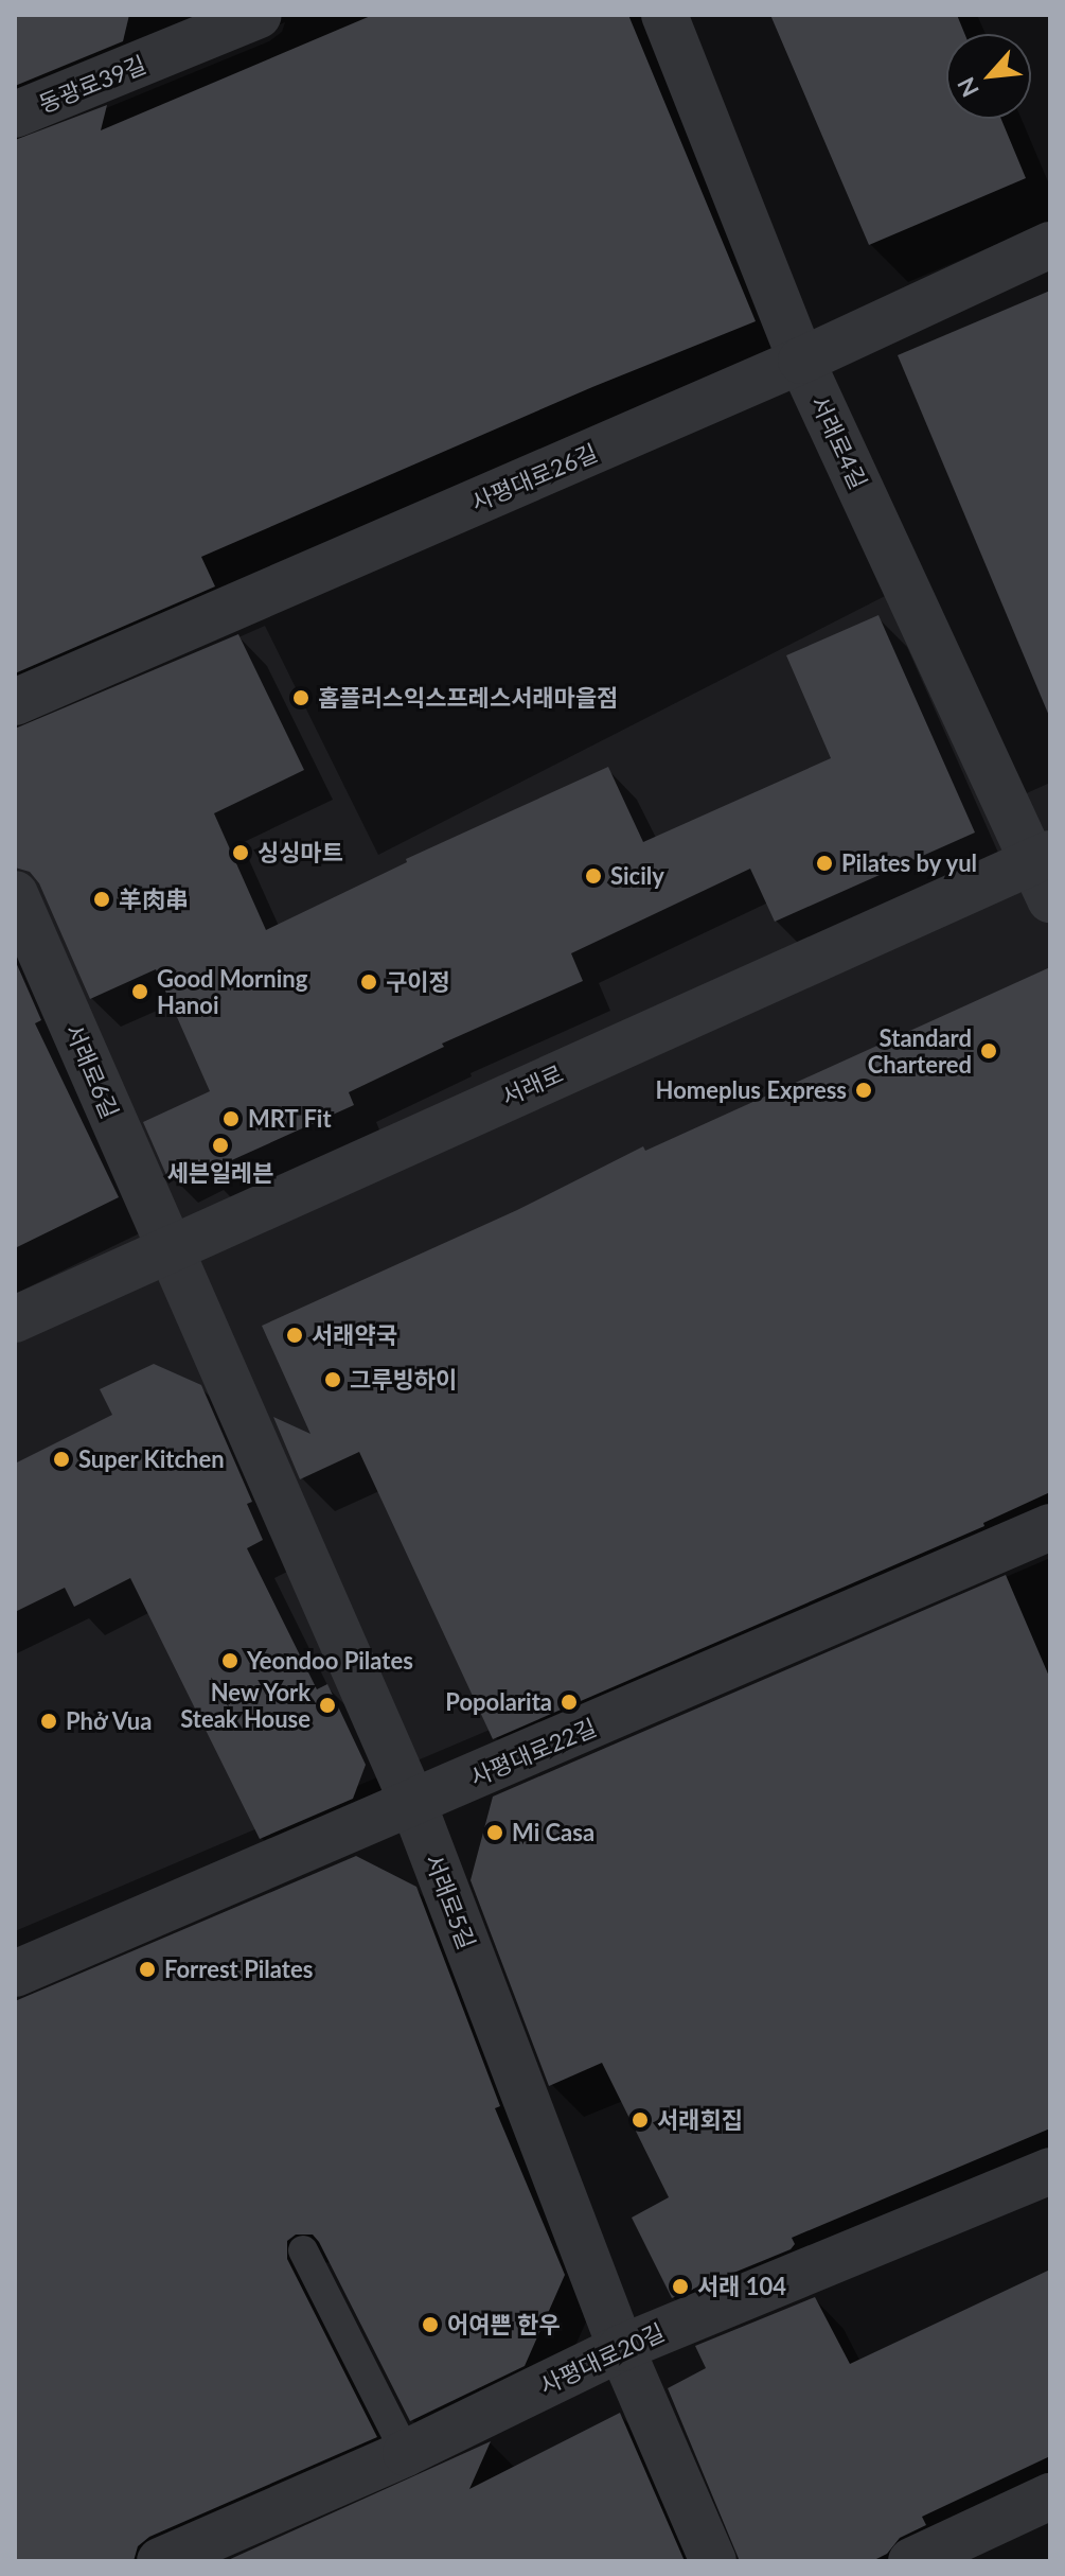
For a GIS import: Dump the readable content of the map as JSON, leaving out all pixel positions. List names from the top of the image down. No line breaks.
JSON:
{"streets":{"street":["동광로39길","서래로4길","사평대로26길","서래로6길","서래로","사평대로22길","서래로5길","사평대로20길"]},"crossings":[["서래로4길","사평대로26길"],["서래로4길","서래로"],["서래로6길","서래로"],["서래로6길","서래로5길"],["서래로","서래로5길"],["사평대로22길","서래로5길"],["서래로5길","사평대로20길"]],"places":["홈플러스익스프레스서래마을점","싱싱마트","Pilates by yul","Sicily","羊肉串","구이정","Good Morning Hanoi","Standard Chartered","Homeplus Express","MRT Fit","세븐일레븐","서래약국","그루빙하이","Super Kitchen","Yeondoo Pilates","Popolarita","New York Steak House","Phở Vua","Mi Casa","Forrest Pilates","서래회집","서래 104","어여쁜 한우"],"north":"bottom left"}
